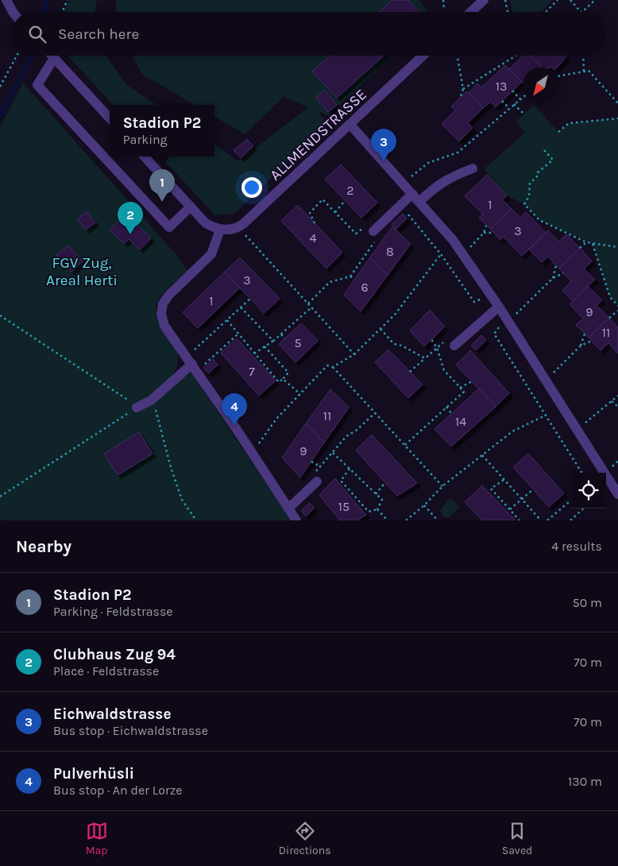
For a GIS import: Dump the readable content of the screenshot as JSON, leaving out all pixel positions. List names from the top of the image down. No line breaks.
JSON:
{"streets":{"street":["ALLMENDSTRASSE"]},"parks":["FGV Zug, Areal Herti"],"house_numbers":["13","2","1","3","4","8","3","6","1","9","11","5","7","11","14","9","15"],"north":"bottom left","page":{"search":"Search here","popup":["Stadion P2","Parking"],"pins":["3","1","2","4"],"heading":["Nearby","4 results"],"list":[{"mark":"1","name":"Stadion P2","note":"Parking · Feldstrasse","value":"50 m"},{"mark":"2","name":"Clubhaus Zug 94","note":"Place · Feldstrasse","value":"70 m"},{"mark":"3","name":"Eichwaldstrasse","note":"Bus stop · Eichwaldstrasse","value":"70 m"},{"mark":"4","name":"Pulverhüsli","note":"Bus stop · An der Lorze","value":"130 m"}],"nav":["Map","Directions","Saved"]}}
